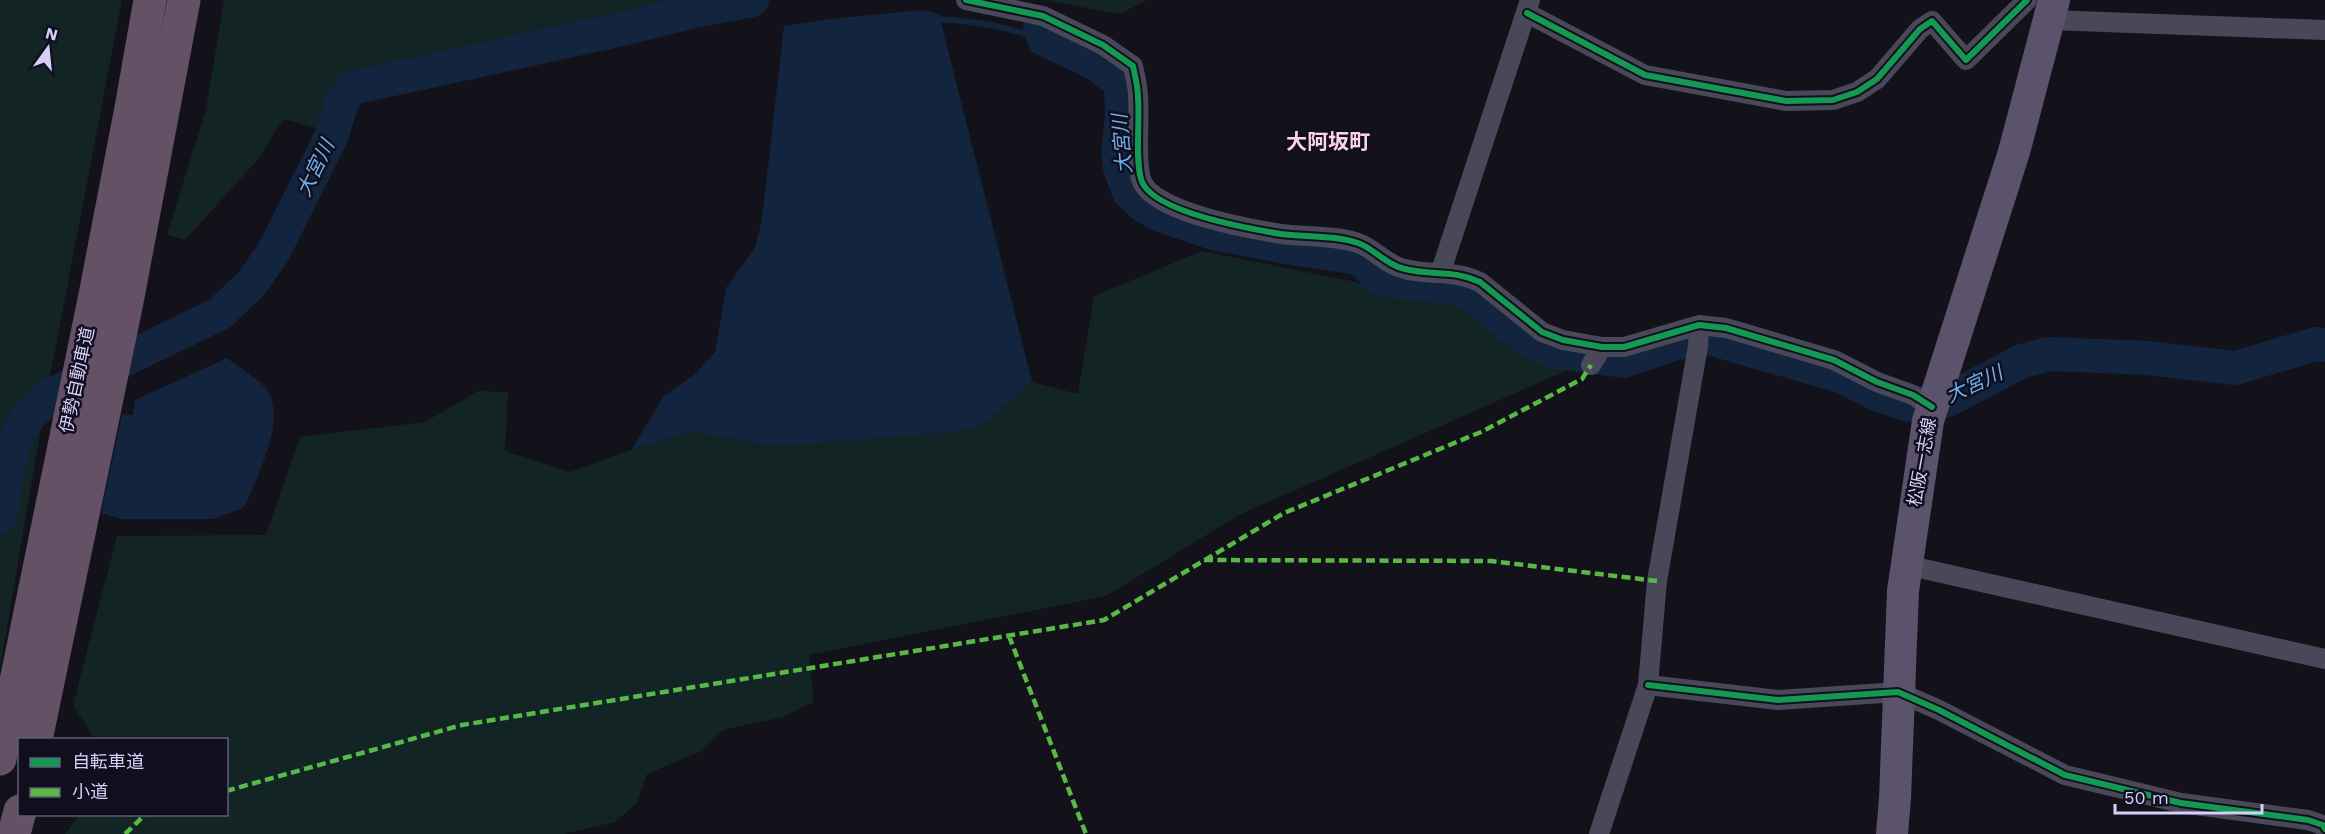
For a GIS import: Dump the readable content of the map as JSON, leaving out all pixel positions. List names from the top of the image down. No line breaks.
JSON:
{"streets":{"highway":["伊勢自動車道"],"main road":["松阪一志線"]},"districts":["大阿坂町"],"water":["大宮川"],"legend":["自転車道","小道"],"scale_bar":"50 m","north":"top"}
